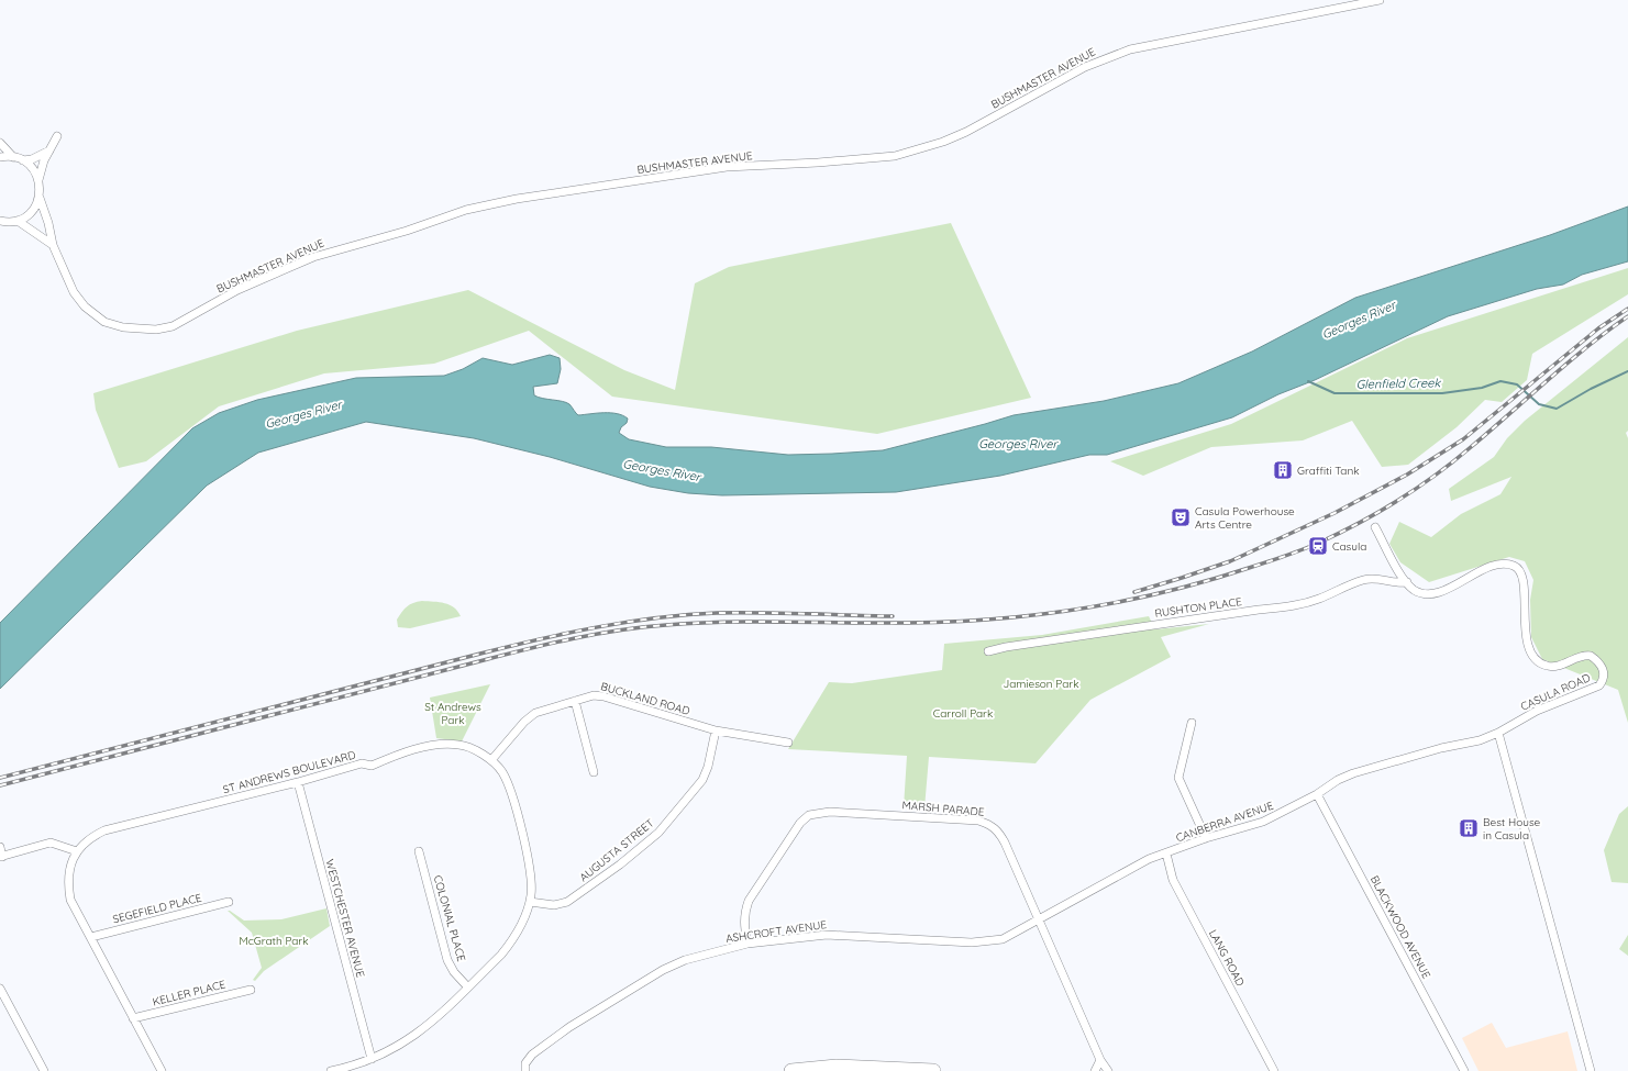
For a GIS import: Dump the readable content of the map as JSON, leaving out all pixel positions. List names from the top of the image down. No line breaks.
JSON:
{"streets":{"street":["BUSHMASTER AVENUE","RUSHTON PLACE","CASULA ROAD","BUCKLAND ROAD","ST ANDREWS BOULEVARD","MARSH PARADE","CANBERRA AVENUE","AUGUSTA STREET","SEGEFIELD PLACE","WESTCHESTER AVENUE","COLONIAL PLACE","BLACKWOOD AVENUE","ASHCROFT AVENUE","LANG ROAD","KELLER PLACE"]},"crossings":[["RUSHTON PLACE","CASULA ROAD"],["CASULA ROAD","CANBERRA AVENUE"],["BUCKLAND ROAD","ST ANDREWS BOULEVARD"],["BUCKLAND ROAD","AUGUSTA STREET"],["ST ANDREWS BOULEVARD","AUGUSTA STREET"],["ST ANDREWS BOULEVARD","SEGEFIELD PLACE"],["ST ANDREWS BOULEVARD","WESTCHESTER AVENUE"],["ST ANDREWS BOULEVARD","COLONIAL PLACE"],["ST ANDREWS BOULEVARD","KELLER PLACE"],["MARSH PARADE","CANBERRA AVENUE"],["MARSH PARADE","ASHCROFT AVENUE"],["CANBERRA AVENUE","BLACKWOOD AVENUE"],["CANBERRA AVENUE","ASHCROFT AVENUE"],["CANBERRA AVENUE","LANG ROAD"]],"water":["Georges River","Glenfield Creek"],"parks":["Jamieson Park","St Andrews Park","Carroll Park","McGrath Park"],"places":{"building":["Graffiti Tank","Best House in Casula"],"theatre":["Casula Powerhouse Arts Centre"],"station":["Casula"]}}
